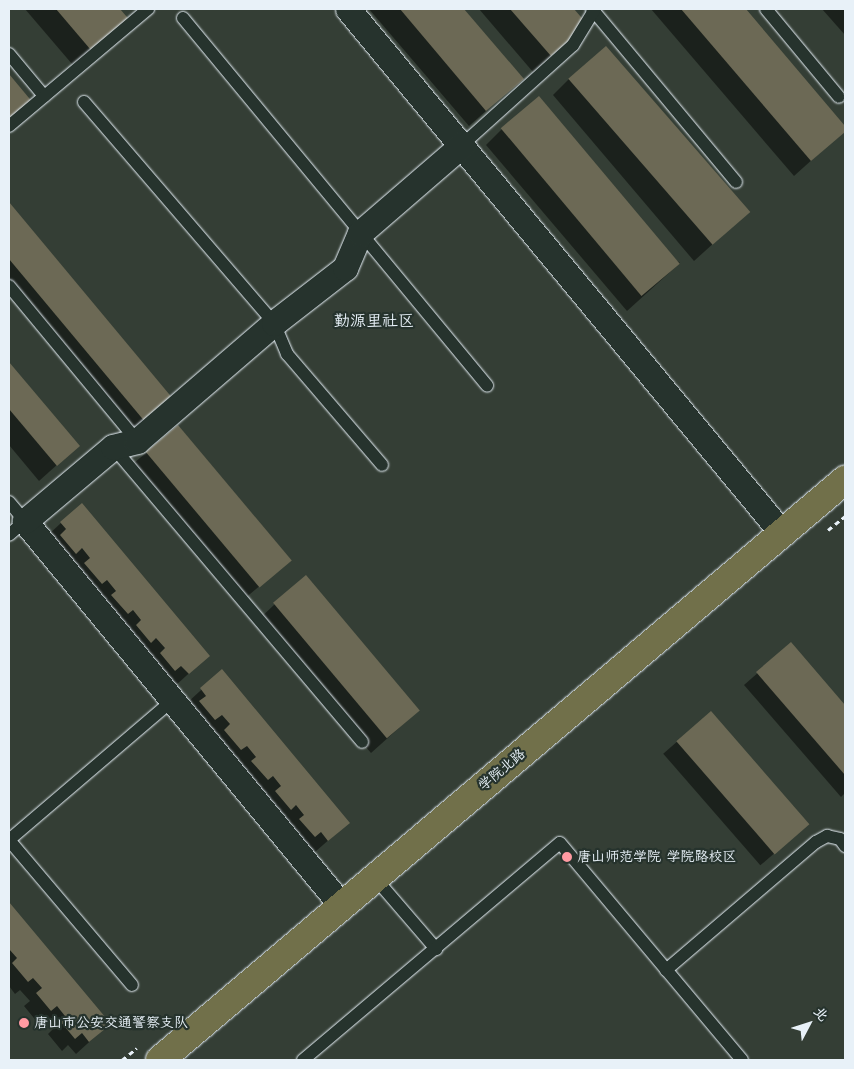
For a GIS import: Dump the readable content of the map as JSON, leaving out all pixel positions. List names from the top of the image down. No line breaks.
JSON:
{"streets":{"main road":["学院北路"]},"districts":["勤源里社区"],"places":["唐山师范学院 学院路校区","唐山市公安交通警察支队"],"north":"top right"}
